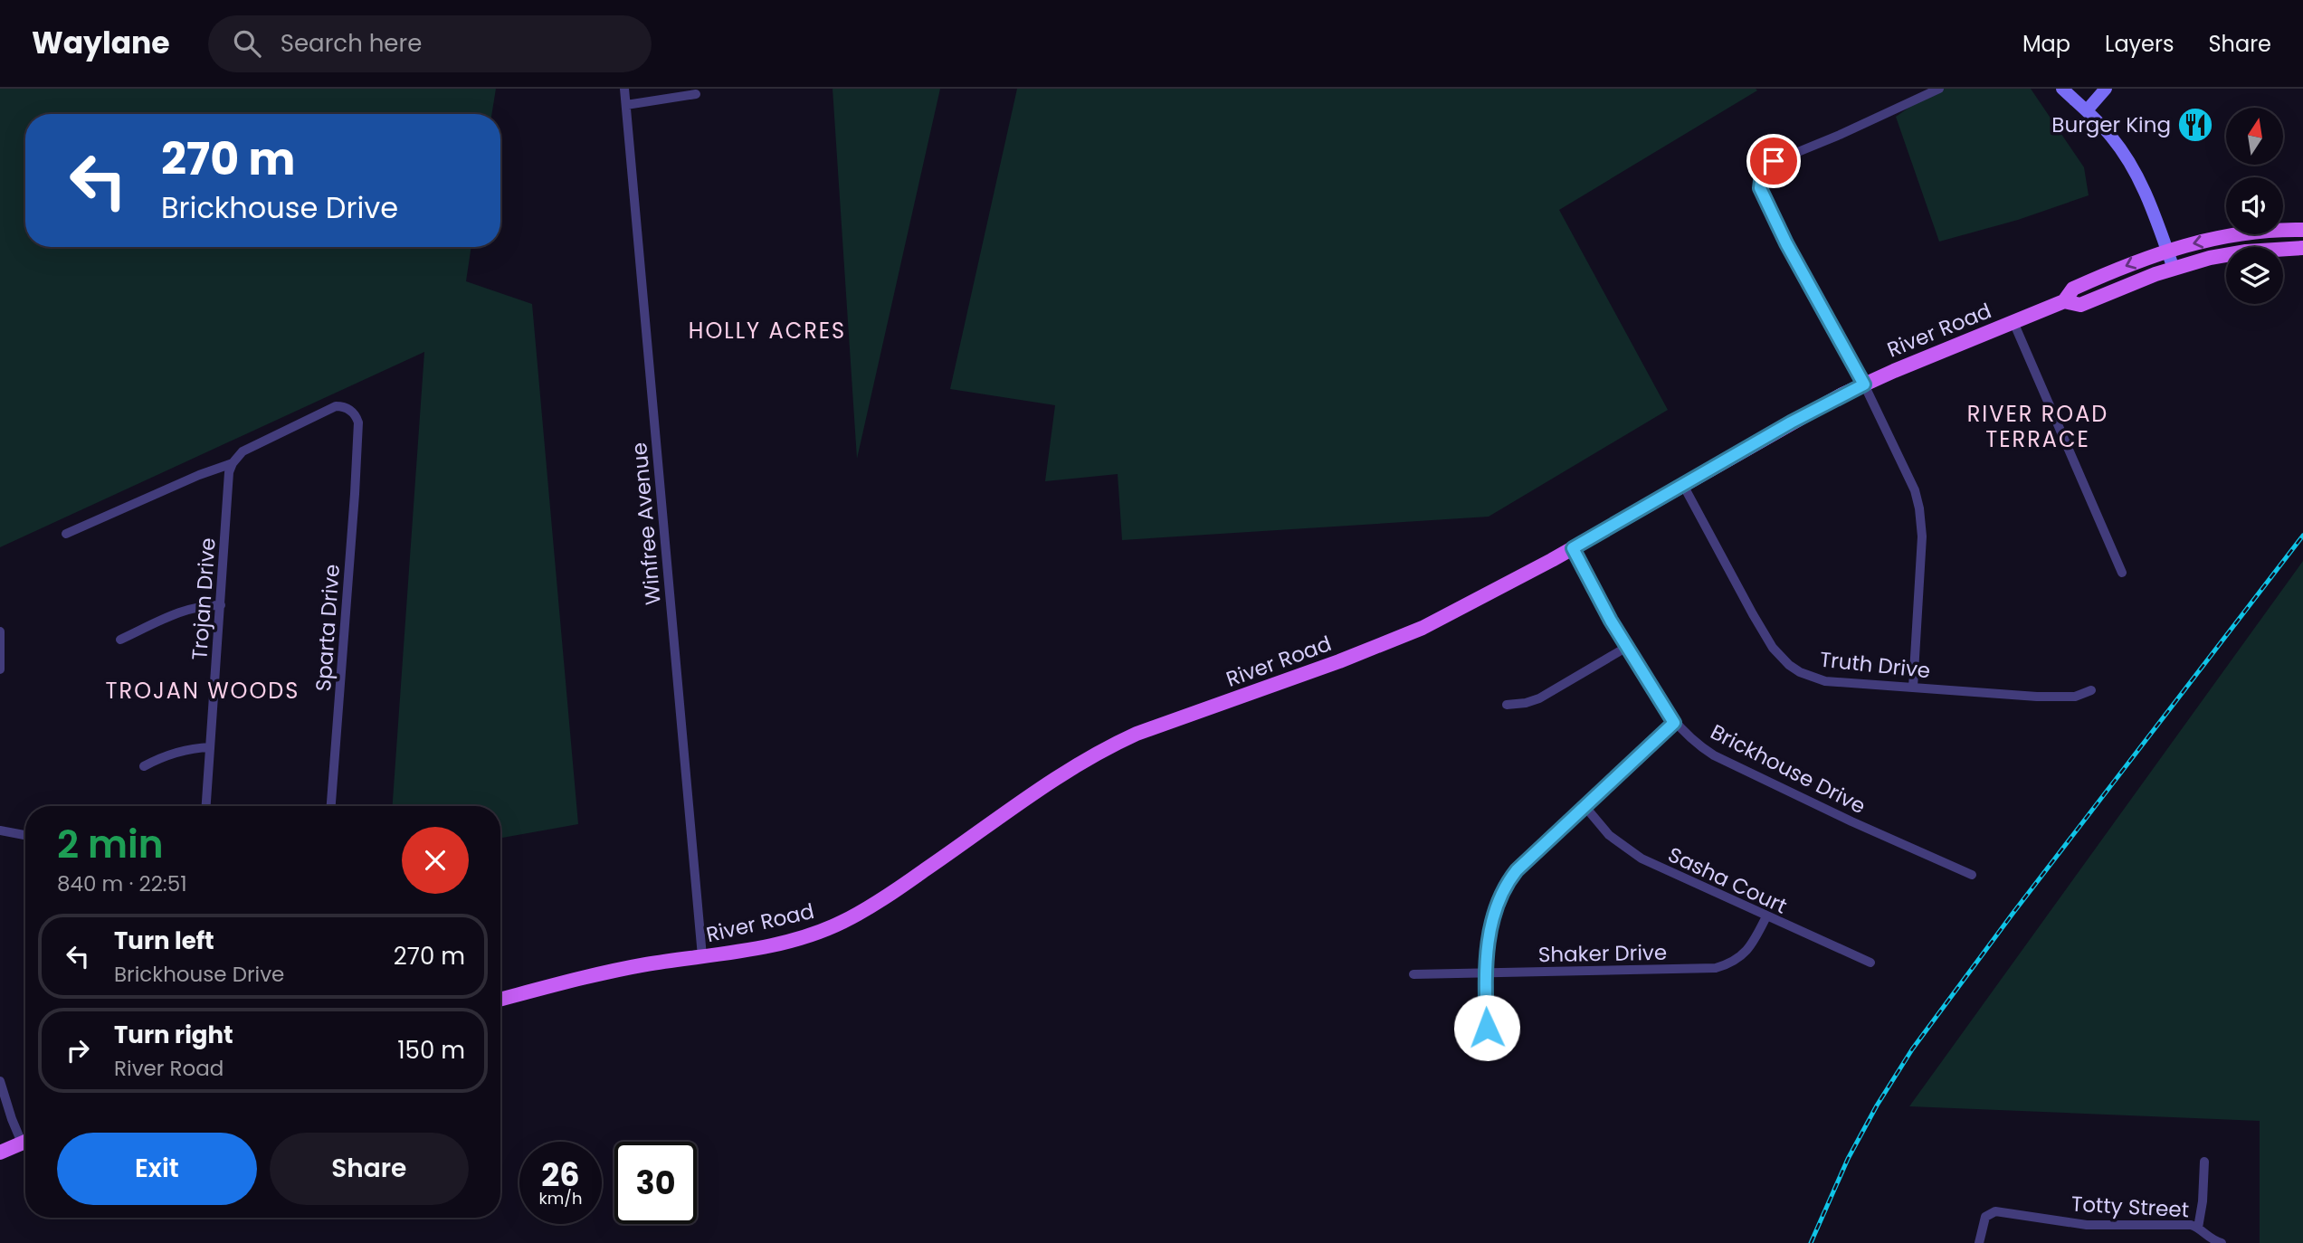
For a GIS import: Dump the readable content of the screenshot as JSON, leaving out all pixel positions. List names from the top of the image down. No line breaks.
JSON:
{"streets":{"main road":["River Road"],"street":["Winfree Avenue","Trojan Drive","Sparta Drive","Truth Drive","Brickhouse Drive","Sasha Court","Shaker Drive","Totty Street"]},"crossings":[["River Road","Winfree Avenue"],["River Road","Truth Drive"],["River Road","Brickhouse Drive"],["Trojan Drive","Sparta Drive"],["Sasha Court","Shaker Drive"]],"districts":["HOLLY ACRES","RIVER ROAD TERRACE","TROJAN WOODS"],"places":{"restaurant":["Burger King"]},"north":"top","page":{"header":"Waylane","search":"Search here","nav":["Map","Layers","Share"],"turn":["270 m","Brickhouse Drive"],"heading":["2 min","840 m · 22:51"],"list":[{"name":"Turn left","note":"Brickhouse Drive","value":"270 m"},{"name":"Turn right","note":"River Road","value":"150 m"}],"buttons":["Exit","Share"],"speed":"26 km/h","limit":"30"}}
